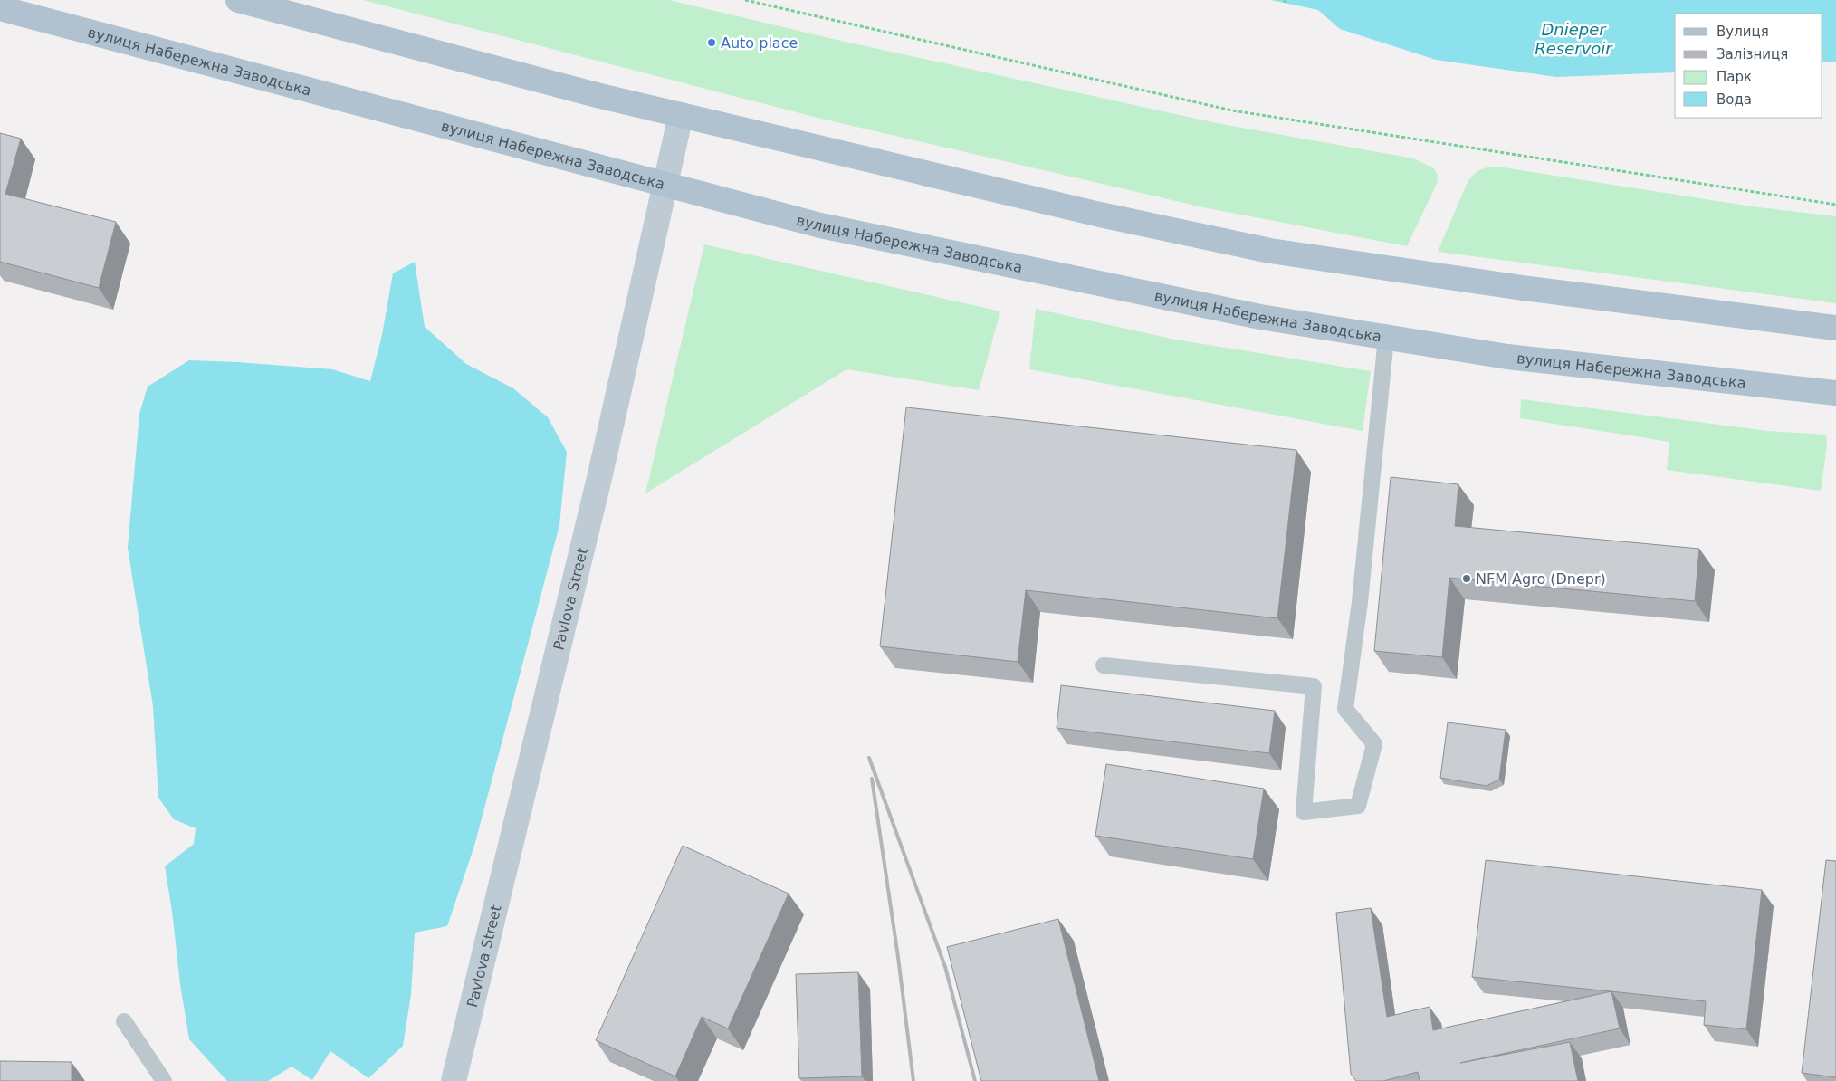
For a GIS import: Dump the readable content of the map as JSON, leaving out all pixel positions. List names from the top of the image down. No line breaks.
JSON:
{"streets":{"main road":["вулиця Набережна Заводська","Pavlova Street"]},"crossings":[["вулиця Набережна Заводська","Pavlova Street"]],"water":["Dnieper Reservoir"],"places":["Auto place","NFM Agro (Dnepr)"],"legend":["Вулиця","Залізниця","Парк","Вода"]}
